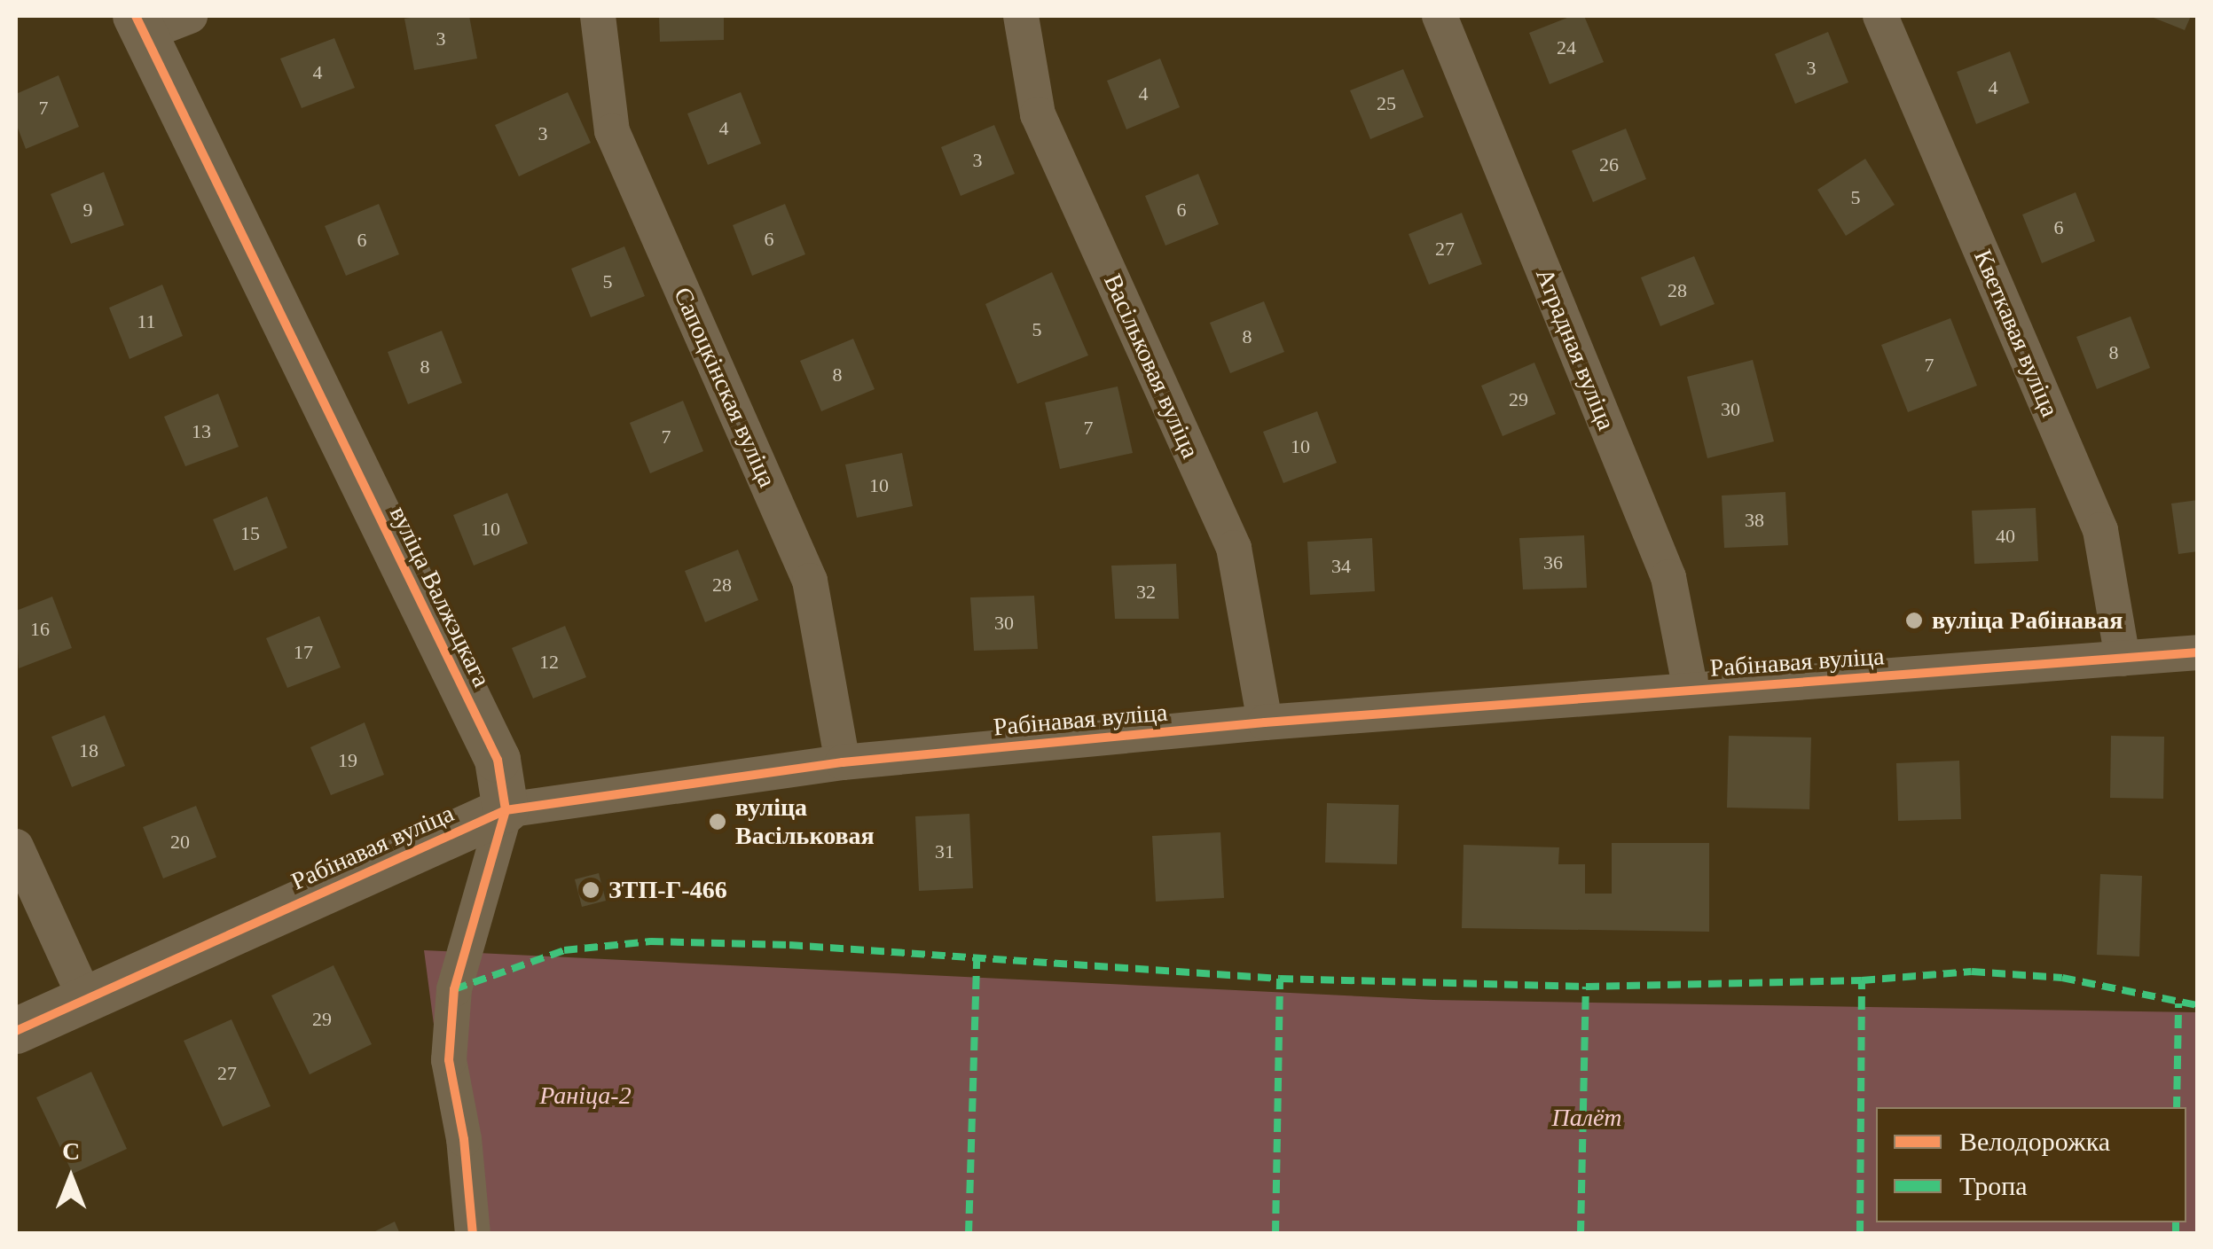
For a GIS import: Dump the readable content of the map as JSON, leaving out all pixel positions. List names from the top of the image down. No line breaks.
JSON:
{"streets":{"street":["Кветкавая вуліца","Атрадная вуліца","Васільковая вуліца","Сапоцкінская вуліца","вуліца Валжэцкага","Рабінавая вуліца"]},"crossings":[["Кветкавая вуліца","Рабінавая вуліца"],["Атрадная вуліца","Рабінавая вуліца"],["Васільковая вуліца","Рабінавая вуліца"],["Сапоцкінская вуліца","Рабінавая вуліца"],["вуліца Валжэцкага","Рабінавая вуліца"]],"parks":["Раніца-2","Палёт"],"places":["вуліца Рабінавая","вуліца Васільковая","ЗТП-Г-466"],"house_numbers":["3","24","3","4","4","4","25","7","4","3","3","26","5","9","6","6","6","6","27","5","28","11","5","8","8","7","8","8","29","30","7","13","7","10","10","38","10","15","40","36","34","28","32","30","16","17","12","18","19","20","31","29","27"],"legend":["Велодорожка","Тропа"],"north":"top"}
